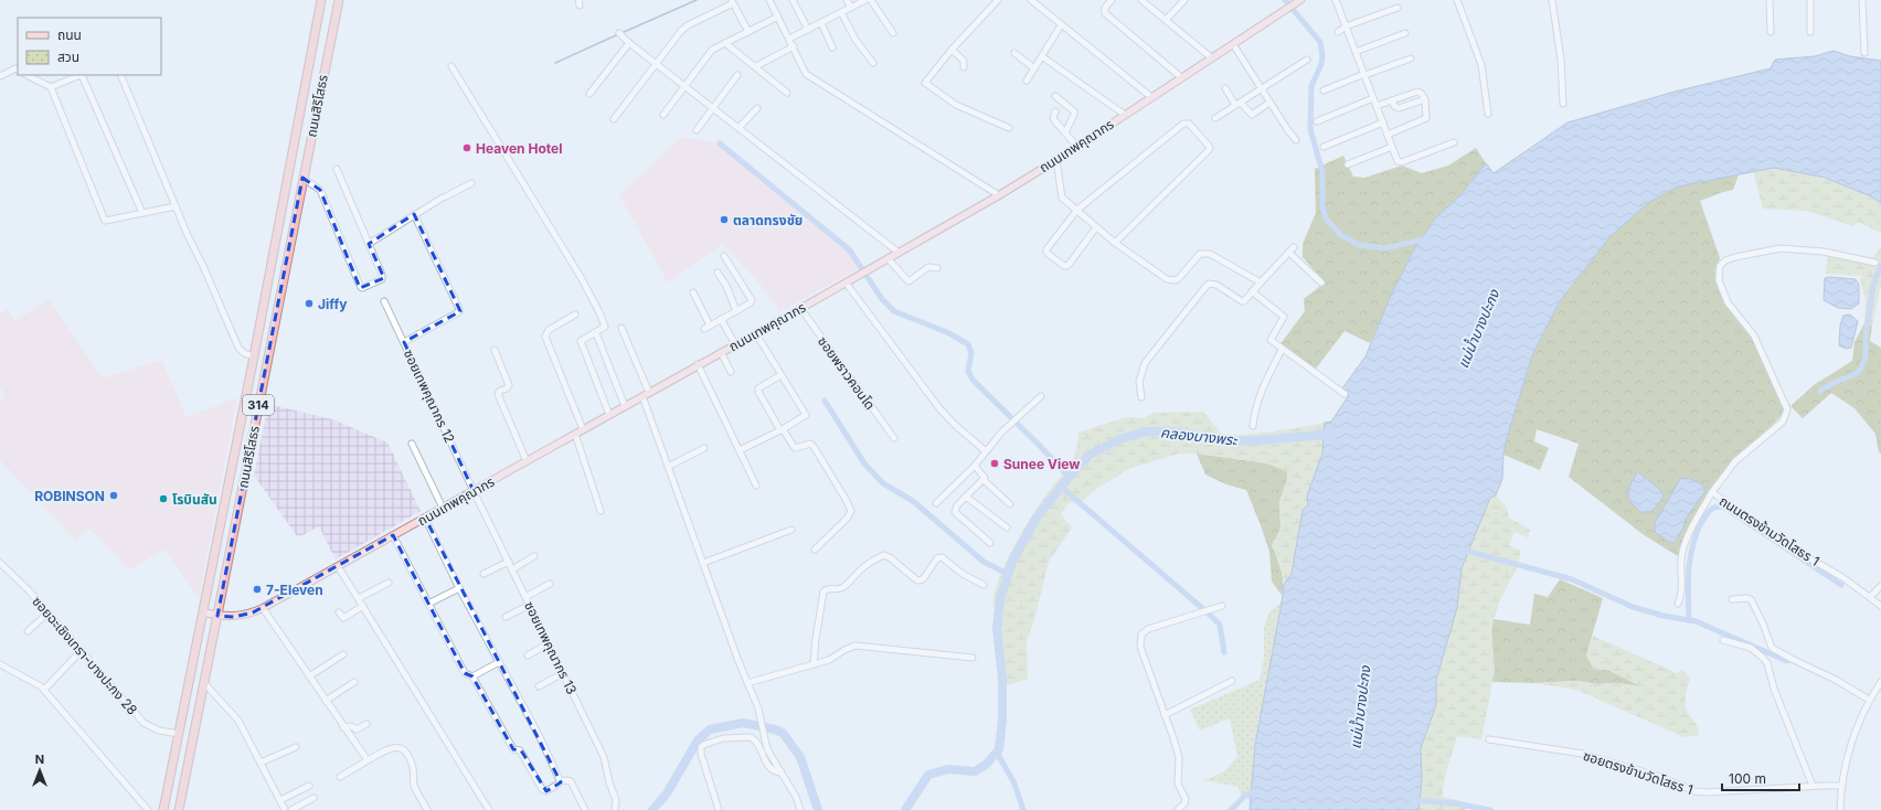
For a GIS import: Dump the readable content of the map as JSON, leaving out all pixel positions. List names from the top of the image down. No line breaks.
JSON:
{"streets":{"highway":["ถนนสิริโสธร","314"],"main road":["ถนนเทพคุณากร"],"street":["ซอยพราวคอนโด","ซอยเทพคุณากร 12","ถนนตรงข้ามวัดโสธร 1","ซอยเทพคุณากร 13","ซอยฉะเชิงเทรา-บางปะกง 28","ซอยตรงข้ามวัดโสธร 1"]},"crossings":[["ถนนสิริโสธร","ถนนเทพคุณากร"],["ถนนสิริโสธร","ซอยฉะเชิงเทรา-บางปะกง 28"],["ถนนเทพคุณากร","ซอยพราวคอนโด"],["ถนนเทพคุณากร","ซอยเทพคุณากร 12"],["ถนนเทพคุณากร","ซอยเทพคุณากร 13"],["ซอยเทพคุณากร 12","ซอยเทพคุณากร 13"]],"water":["แม่น้ำบางปะกง","คลองบางพระ"],"places":["Heaven Hotel","ตลาดทรงชัย","Jiffy","Sunee View","ROBINSON","โรบินสัน","7-Eleven"],"legend":["ถนน","สวน"],"scale_bar":"100 m","north":"top"}
